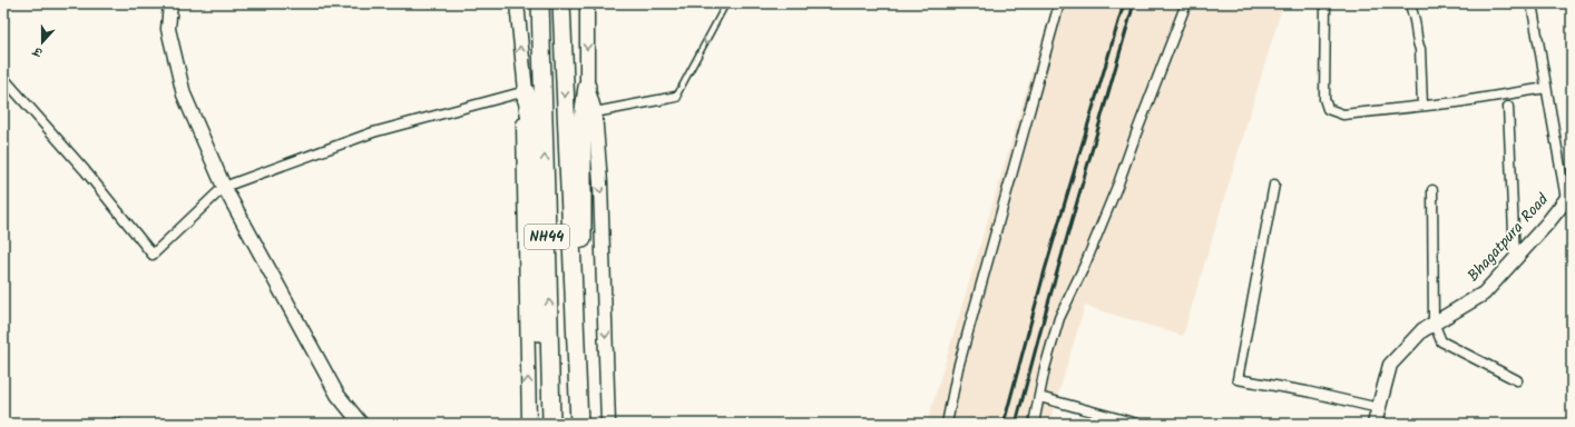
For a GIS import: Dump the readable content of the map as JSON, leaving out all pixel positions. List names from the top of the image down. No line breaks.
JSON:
{"streets":{"highway":["NH44"],"main road":["Bhagatpura Road"]},"north":"bottom"}
